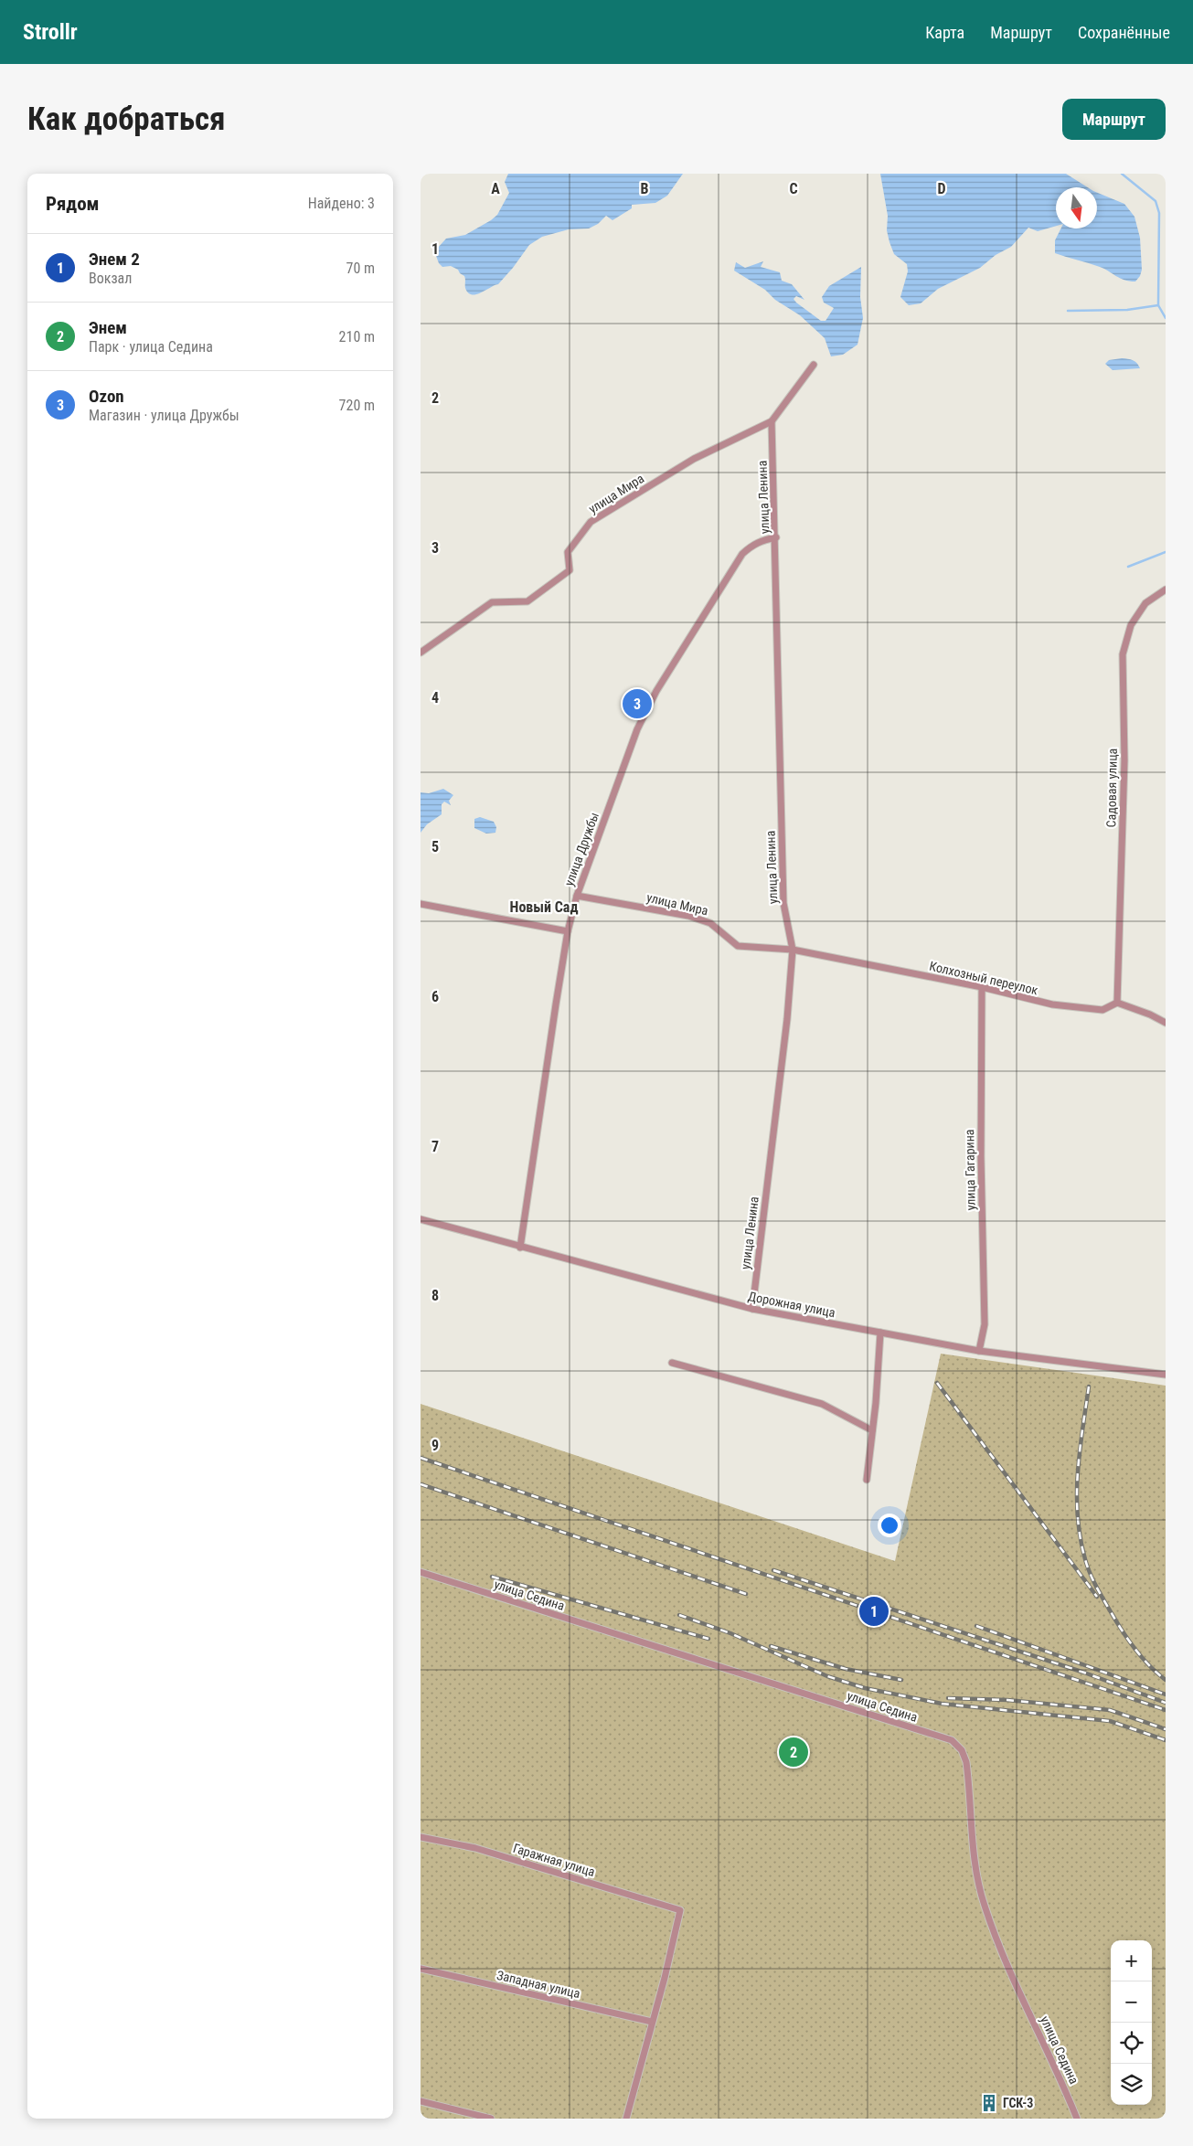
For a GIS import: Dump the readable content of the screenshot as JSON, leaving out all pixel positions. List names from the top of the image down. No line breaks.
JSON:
{"streets":{"street":["улица Мира","улица Ленина","Садовая улица","улица Дружбы","Колхозный переулок","улица Гагарина","Дорожная улица","улица Седина","Гаражная улица","Западная улица"]},"crossings":[["улица Мира","улица Ленина"],["улица Мира","улица Дружбы"],["улица Мира","Колхозный переулок"],["улица Ленина","улица Дружбы"],["улица Ленина","Колхозный переулок"],["улица Ленина","Дорожная улица"],["Садовая улица","Колхозный переулок"],["улица Дружбы","Дорожная улица"],["Колхозный переулок","улица Гагарина"],["улица Гагарина","Дорожная улица"],["Гаражная улица","Западная улица"]],"districts":["Новый Сад"],"places":{"building":["ГСК-3"]},"north":"bottom","page":{"header":"Strollr","nav":["Карта","Маршрут","Сохранённые"],"buttons":"Маршрут","title":"Как добраться","heading":["Рядом","Найдено: 3"],"list":[{"mark":"1","name":"Энем 2","note":"Вокзал","value":"70 m"},{"mark":"2","name":"Энем","note":"Парк · улица Седина","value":"210 m"},{"mark":"3","name":"Ozon","note":"Магазин · улица Дружбы","value":"720 m"}],"pins":["3","1","2"],"map_buttons":["+","−"]},"grid":{"columns":["A","B","C","D"],"rows":["1","2","3","4","5","6","7","8","9"]}}
